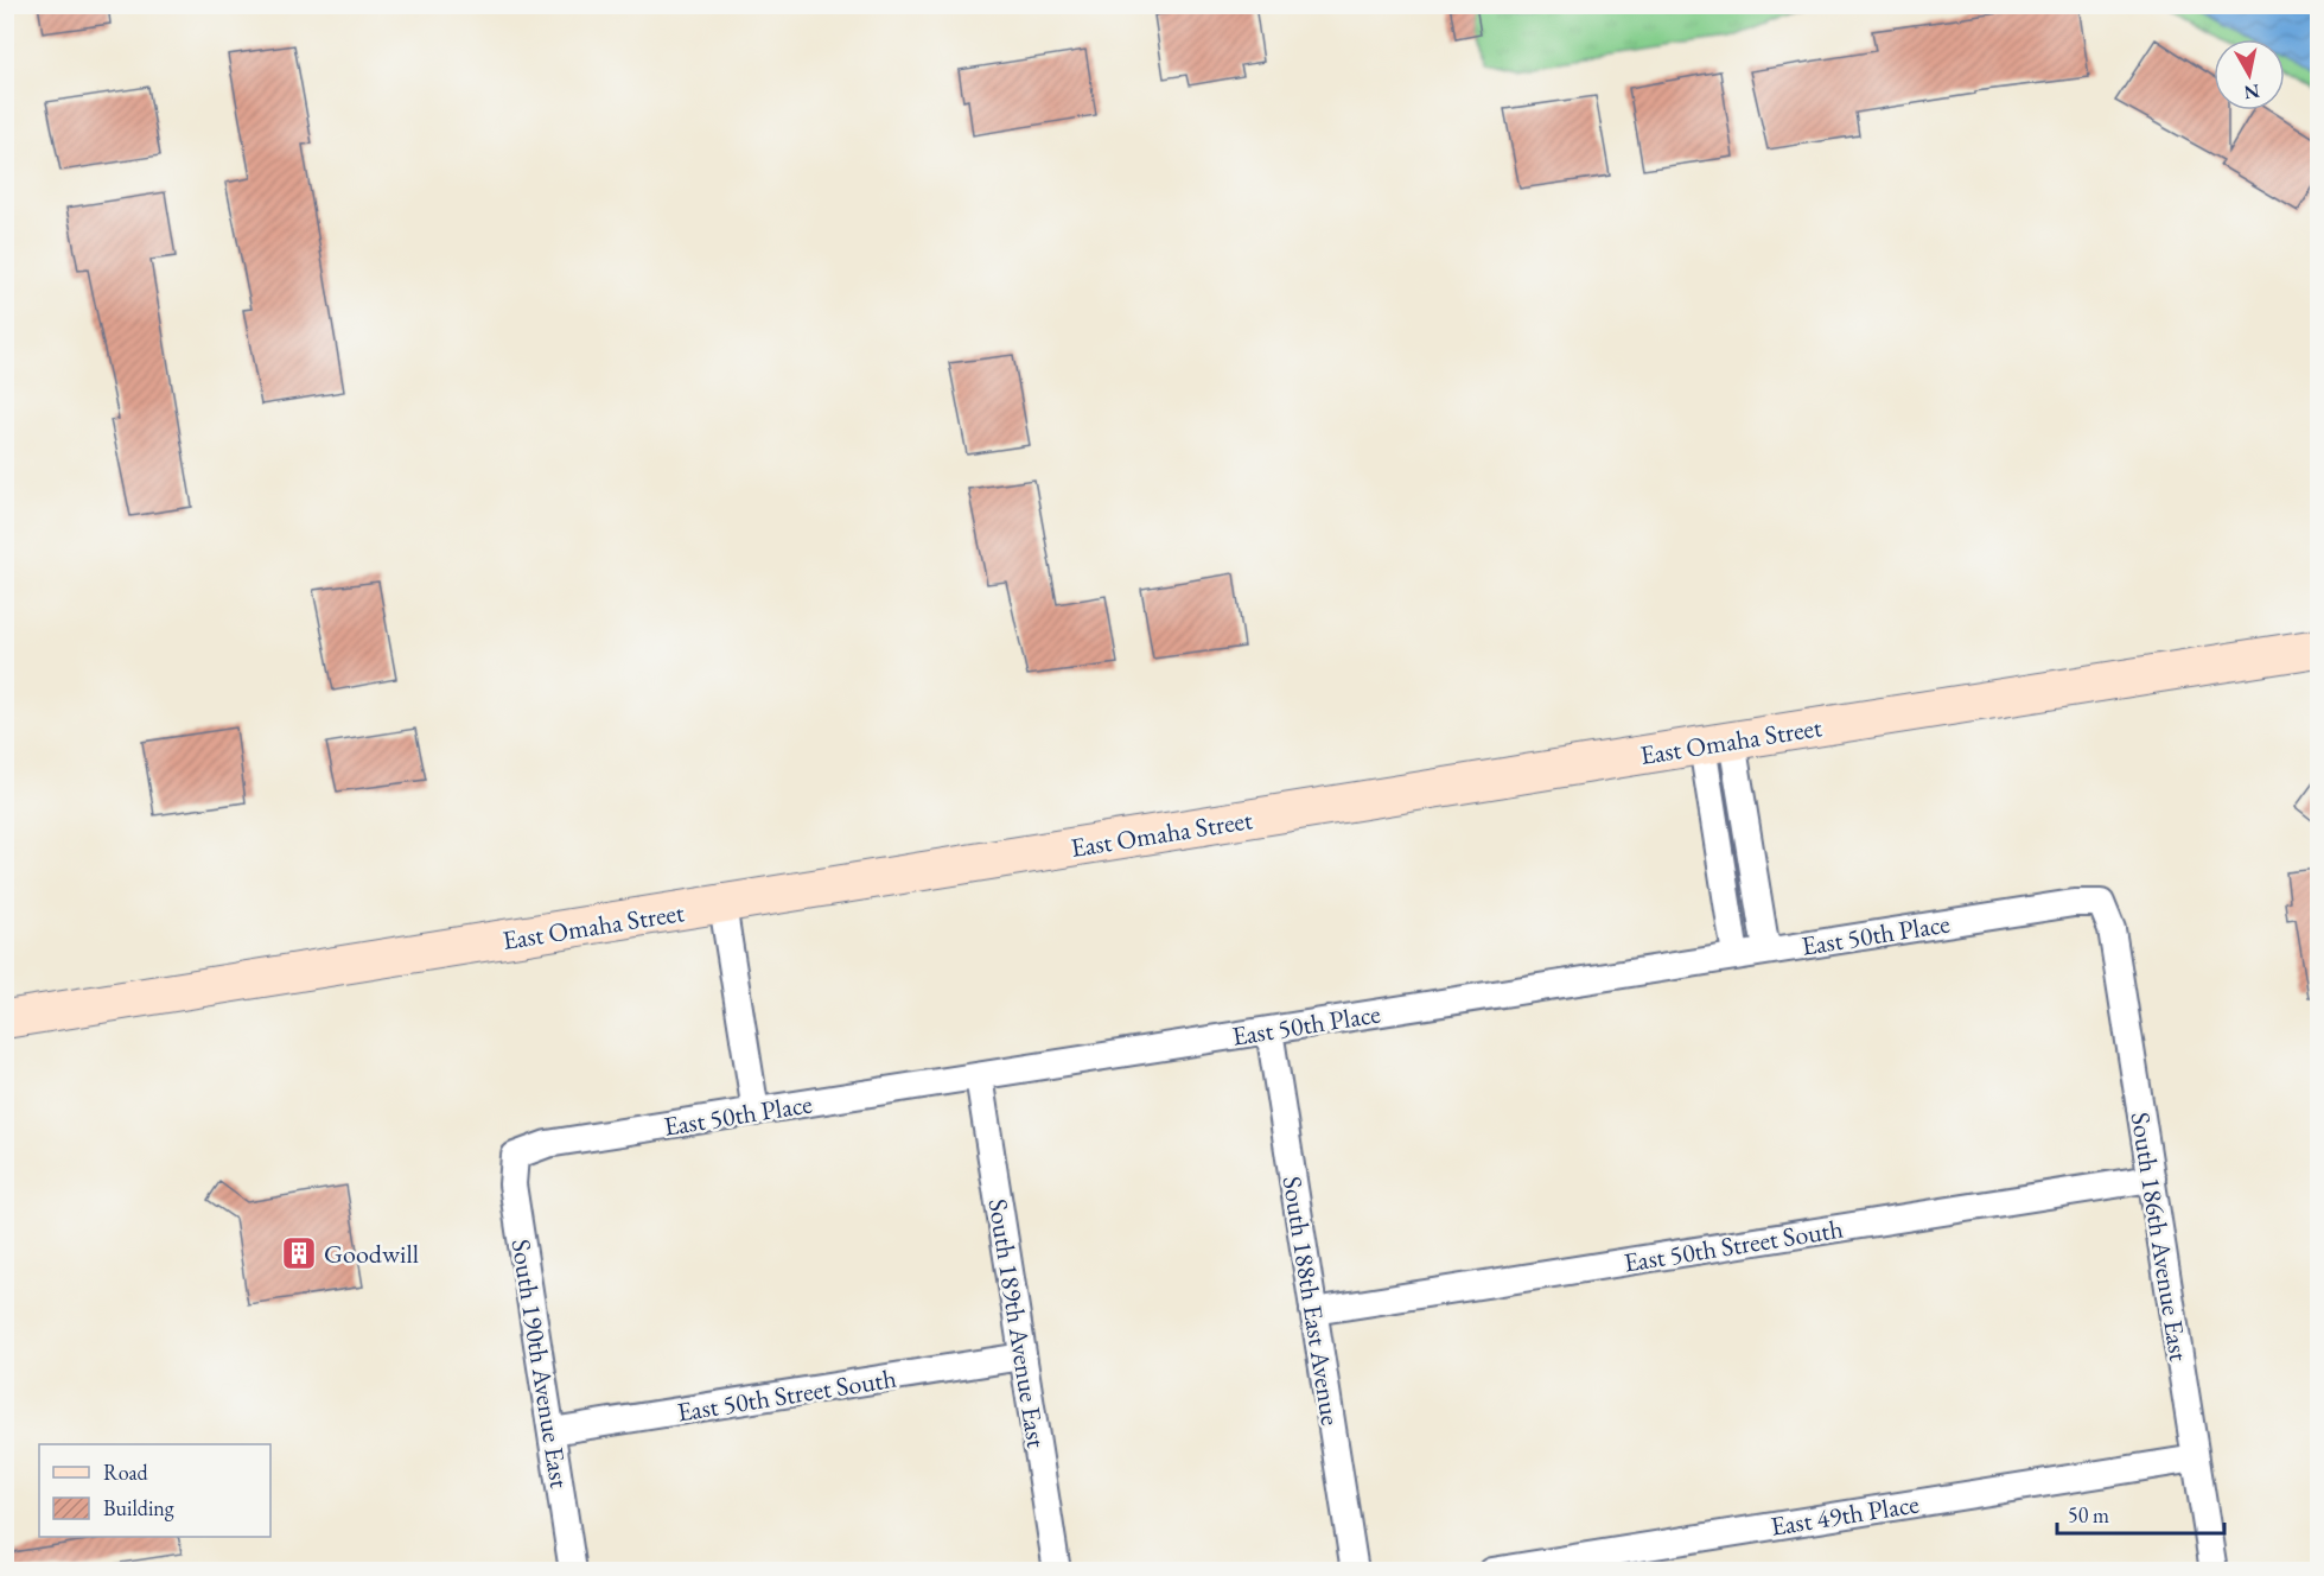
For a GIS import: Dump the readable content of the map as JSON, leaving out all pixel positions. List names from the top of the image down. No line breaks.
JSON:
{"streets":{"street":["East Omaha Street","East 50th Place","South 186th Avenue East","East 50th Street South","South 188th East Avenue","South 189th Avenue East","South 190th Avenue East","East 49th Place"]},"crossings":[["East 50th Place","South 186th Avenue East"],["East 50th Place","South 188th East Avenue"],["East 50th Place","South 189th Avenue East"],["East 50th Place","South 190th Avenue East"],["South 186th Avenue East","East 50th Street South"],["South 186th Avenue East","East 49th Place"],["East 50th Street South","South 188th East Avenue"],["East 50th Street South","South 189th Avenue East"],["East 50th Street South","South 190th Avenue East"]],"places":{"building":["Goodwill"]},"legend":["Road","Building"],"scale_bar":"50 m","north":"bottom"}
